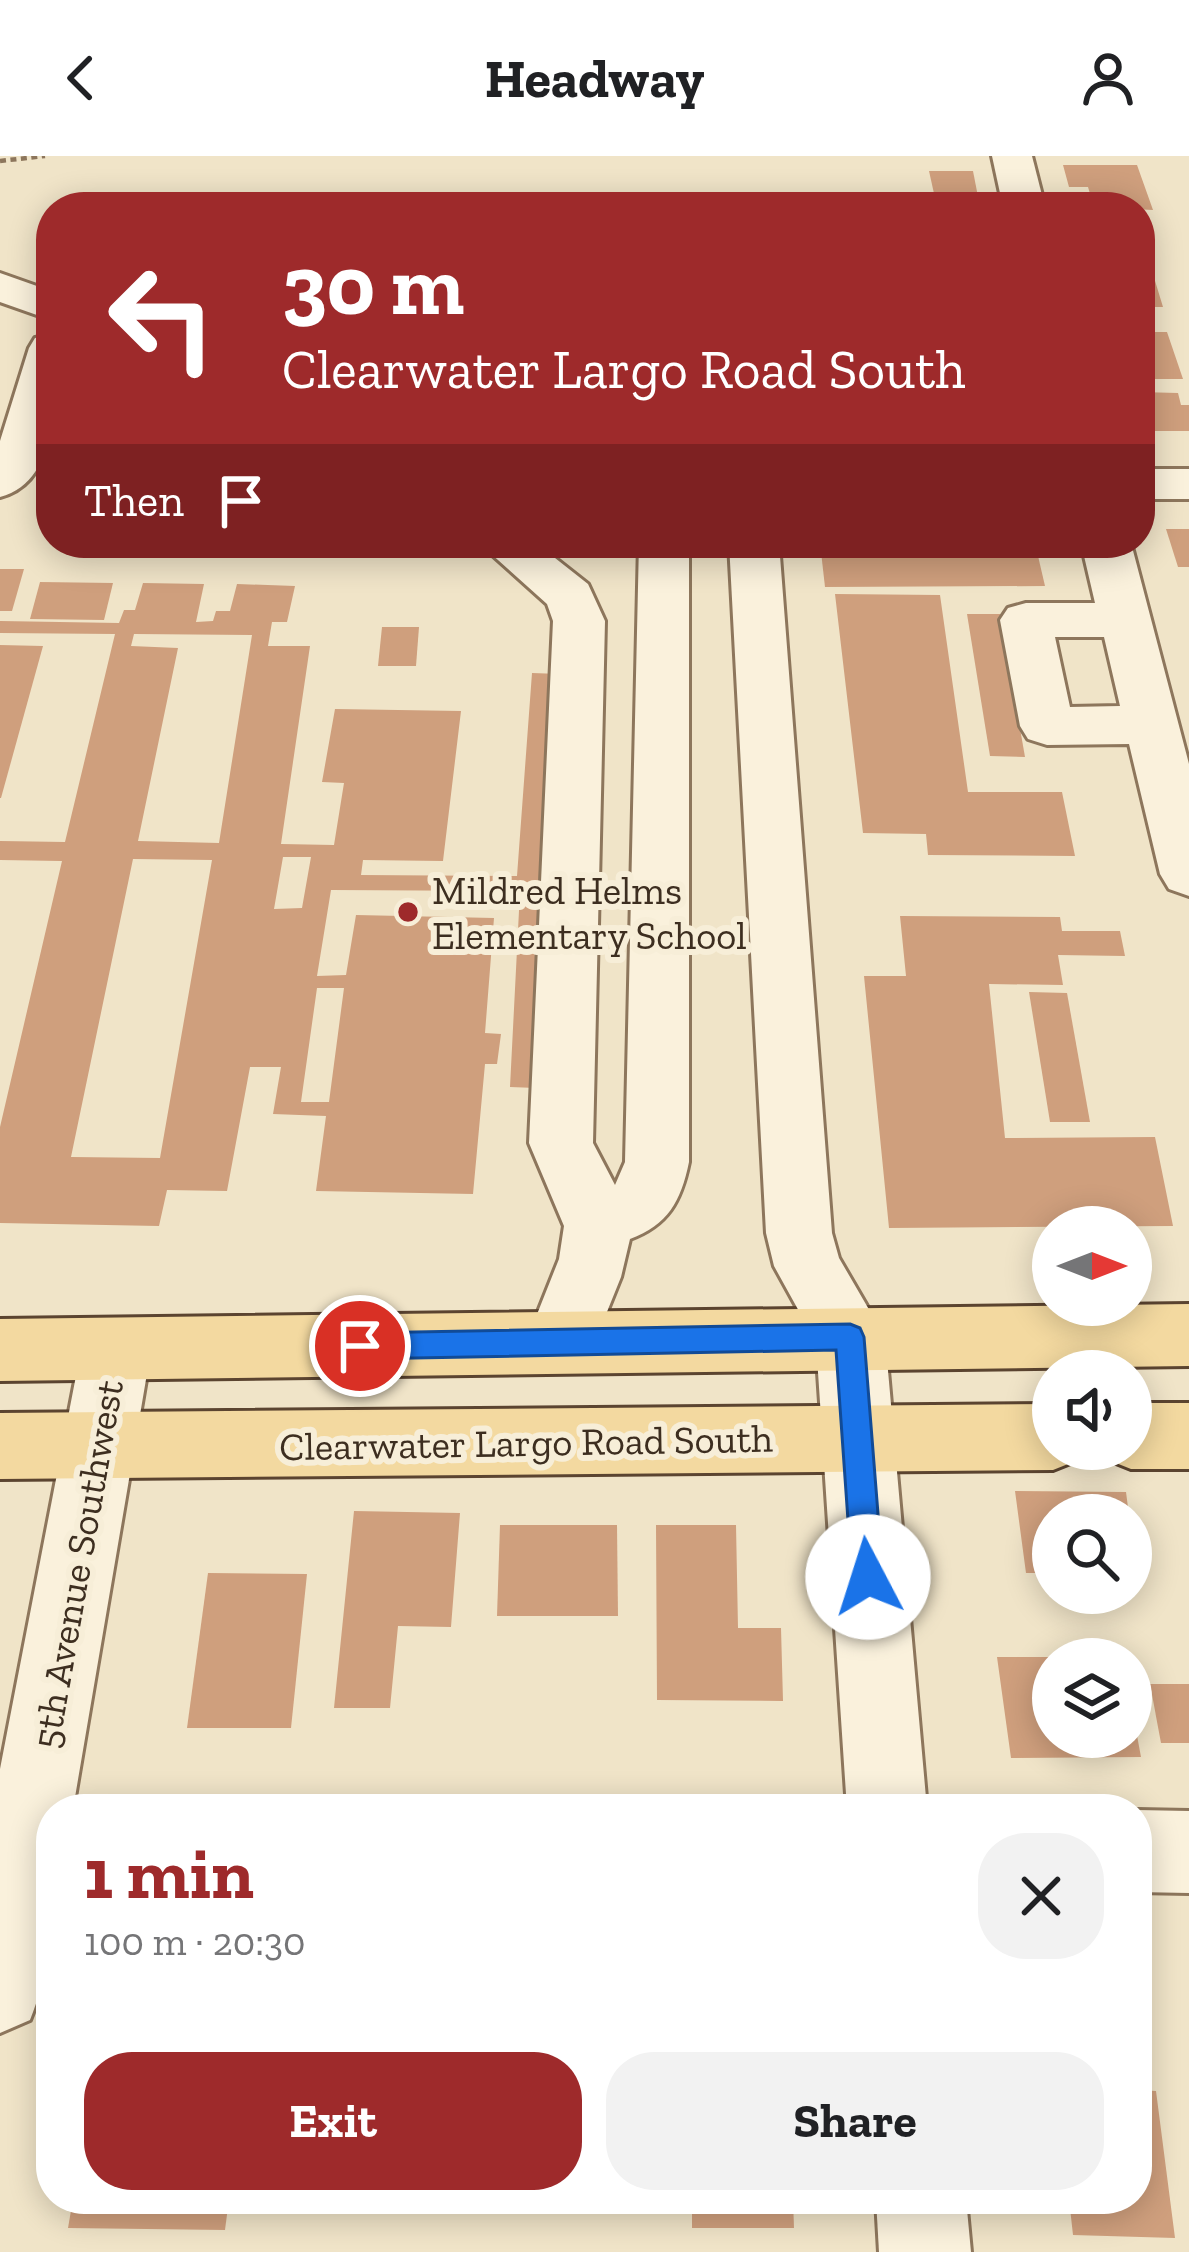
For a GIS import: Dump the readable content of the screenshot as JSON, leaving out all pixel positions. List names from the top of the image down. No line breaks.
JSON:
{"streets":{"main road":["Clearwater Largo Road South"],"street":["5th Avenue Southwest"]},"crossings":[["Clearwater Largo Road South","5th Avenue Southwest"]],"places":["Mildred Helms Elementary School"],"north":"right","page":{"header":"Headway","turn":["30 m","Clearwater Largo Road South"],"then":"Then","heading":["1 min","100 m · 20:30"],"buttons":["Exit","Share"]}}
